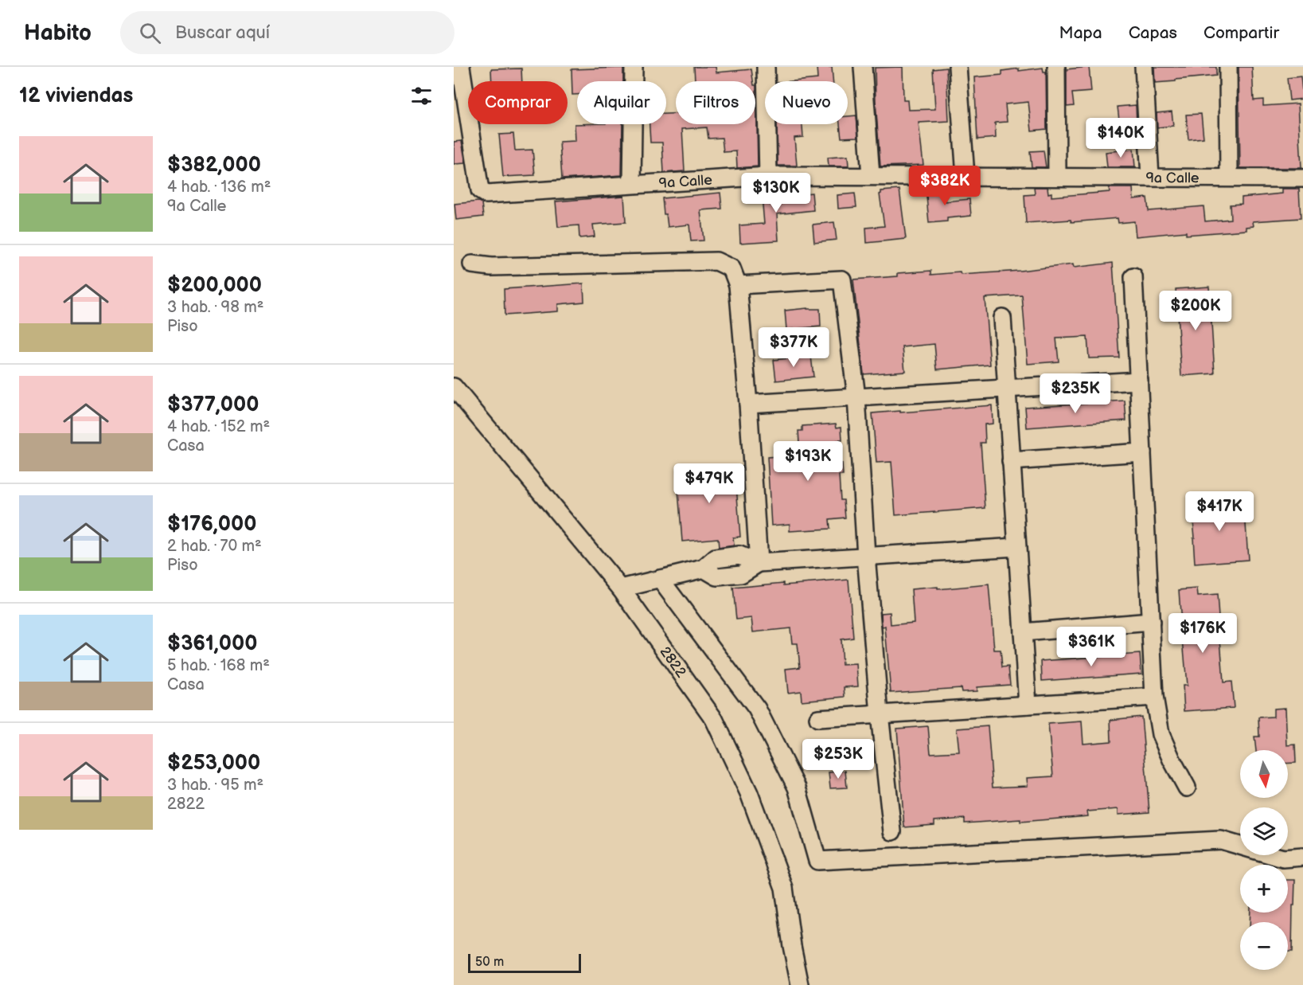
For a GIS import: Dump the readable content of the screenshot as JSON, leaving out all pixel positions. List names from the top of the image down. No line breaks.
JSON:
{"streets":{"street":["9a Calle","2822"]},"scale_bar":"50 m","north":"bottom","page":{"header":"Habito","search":"Buscar aquí","nav":["Mapa","Capas","Compartir"],"heading":"12 viviendas","chip":["Comprar","Alquilar","Filtros","Nuevo"],"price":["$140K","$382K","$130K","$200K","$377K","$235K","$193K","$479K","$417K","$176K","$361K","$253K"],"list":[{"name":"$382,000","note":"4 hab. · 136 m² · 9a Calle"},{"name":"$200,000","note":"3 hab. · 98 m² · Piso"},{"name":"$377,000","note":"4 hab. · 152 m² · Casa"},{"name":"$176,000","note":"2 hab. · 70 m² · Piso"},{"name":"$361,000","note":"5 hab. · 168 m² · Casa"},{"name":"$253,000","note":"3 hab. · 95 m² · 2822"}],"map_buttons":["+","−"],"scale":"50 m"}}
